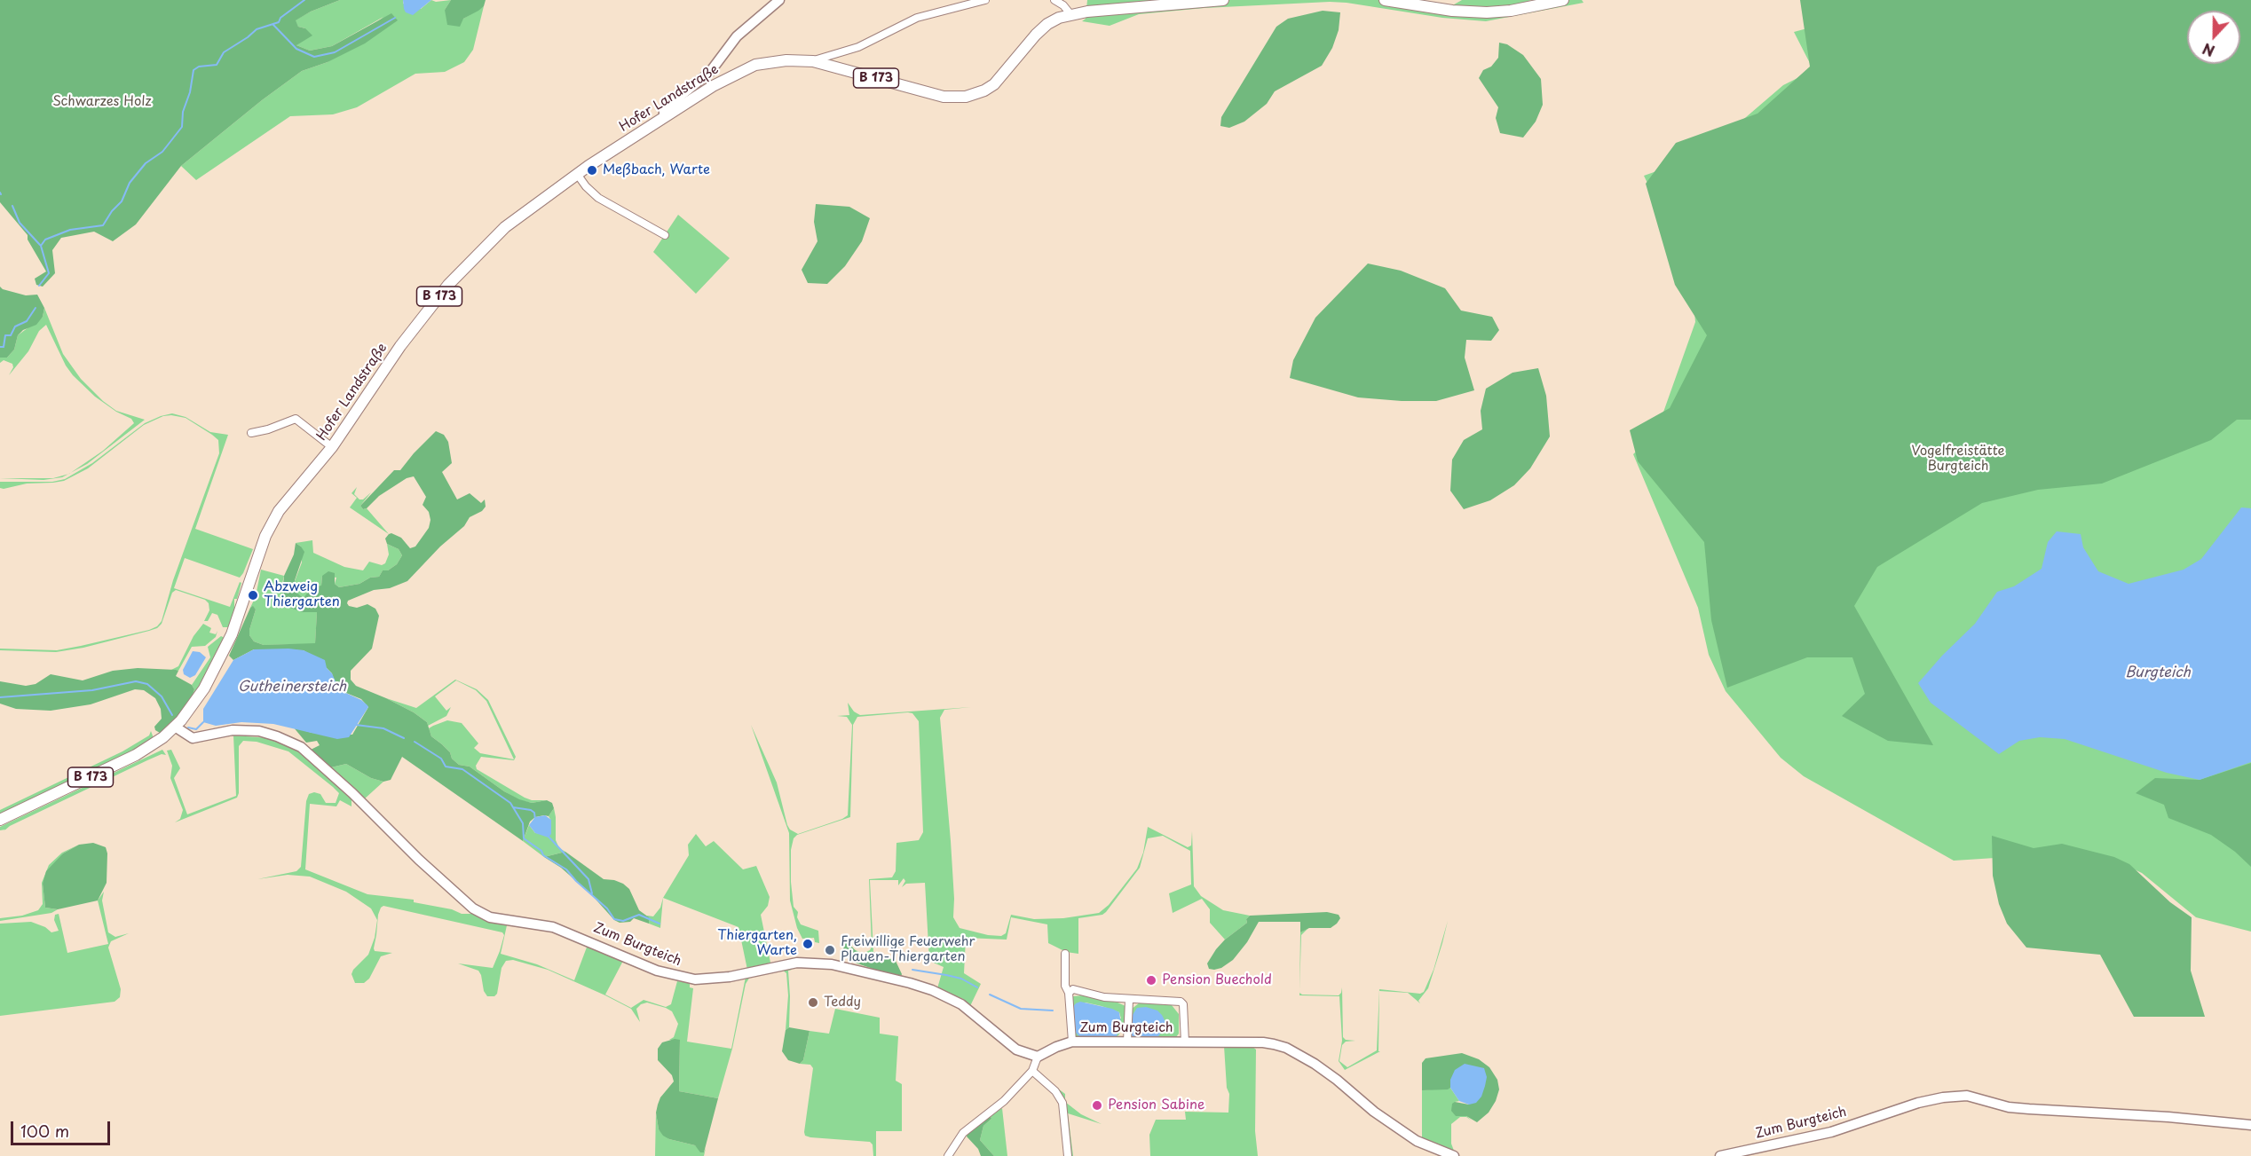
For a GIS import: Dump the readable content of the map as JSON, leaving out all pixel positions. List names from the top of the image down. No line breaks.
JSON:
{"streets":{"main road":["B 173","Hofer Landstraße"],"street":["Zum Burgteich"]},"crossings":[["B 173","Hofer Landstraße"],["Hofer Landstraße","Zum Burgteich"]],"water":["Burgteich","Gutheinersteich"],"parks":["Schwarzes Holz","Vogelfreistätte Burgteich"],"places":["Meßbach, Warte","Abzweig Thiergarten","Thiergarten, Warte","Freiwillige Feuerwehr Plauen-Thiergarten","Pension Buechold","Teddy","Pension Sabine"],"scale_bar":"100 m","north":"bottom"}
